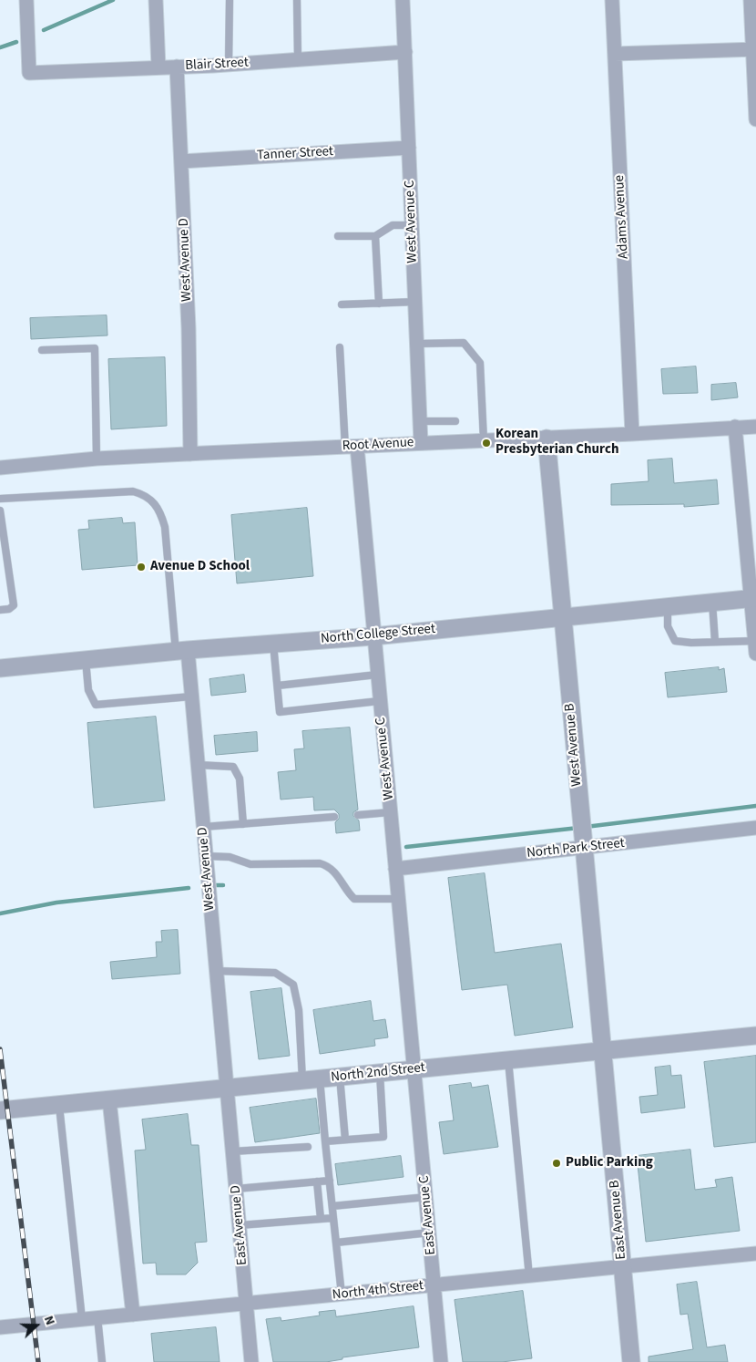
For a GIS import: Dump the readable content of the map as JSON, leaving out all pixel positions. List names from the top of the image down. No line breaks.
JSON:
{"streets":{"street":["Blair Street","Tanner Street","Adams Avenue","West Avenue C","West Avenue D","Root Avenue","North College Street","West Avenue B","North Park Street","North 2nd Street","East Avenue C","East Avenue B","East Avenue D","North 4th Street"]},"crossings":[["Blair Street","West Avenue C"],["Blair Street","West Avenue D"],["Tanner Street","West Avenue C"],["Tanner Street","West Avenue D"],["Adams Avenue","Root Avenue"],["West Avenue C","Root Avenue"],["West Avenue C","North College Street"],["West Avenue C","North Park Street"],["West Avenue C","North 2nd Street"],["West Avenue C","East Avenue C"],["West Avenue D","Root Avenue"],["West Avenue D","North College Street"],["West Avenue D","North 2nd Street"],["West Avenue D","East Avenue D"],["Root Avenue","West Avenue B"],["North College Street","West Avenue B"],["West Avenue B","North Park Street"],["West Avenue B","North 2nd Street"],["West Avenue B","East Avenue B"],["North 2nd Street","East Avenue C"],["North 2nd Street","East Avenue B"],["North 2nd Street","East Avenue D"],["East Avenue C","North 4th Street"],["East Avenue B","North 4th Street"],["East Avenue D","North 4th Street"]],"places":["Korean Presbyterian Church","Avenue D School","Public Parking"],"north":"right"}
